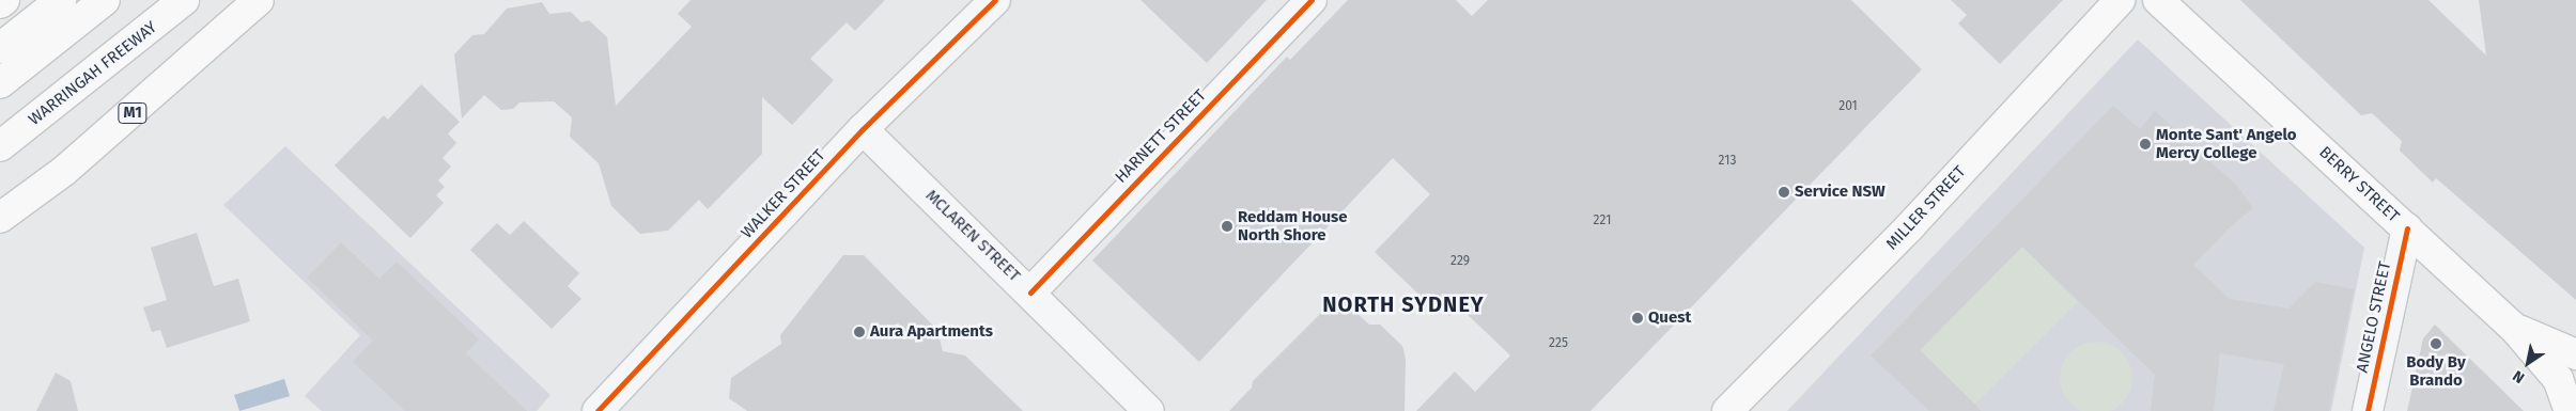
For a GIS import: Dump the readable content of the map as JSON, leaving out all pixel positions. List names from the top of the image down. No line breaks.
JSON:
{"streets":{"main road":["WARRINGAH FREEWAY","M1","BERRY STREET","MILLER STREET"],"street":["HARNETT STREET","WALKER STREET","MCLAREN STREET","ANGELO STREET"]},"crossings":[["HARNETT STREET","MCLAREN STREET"],["BERRY STREET","ANGELO STREET"],["WALKER STREET","MCLAREN STREET"]],"districts":["NORTH SYDNEY"],"places":["Monte Sant' Angelo Mercy College","Service NSW","Reddam House North Shore","Quest","Aura Apartments","Body By Brando"],"house_numbers":["201","213","221","229","225"],"north":"bottom left"}
